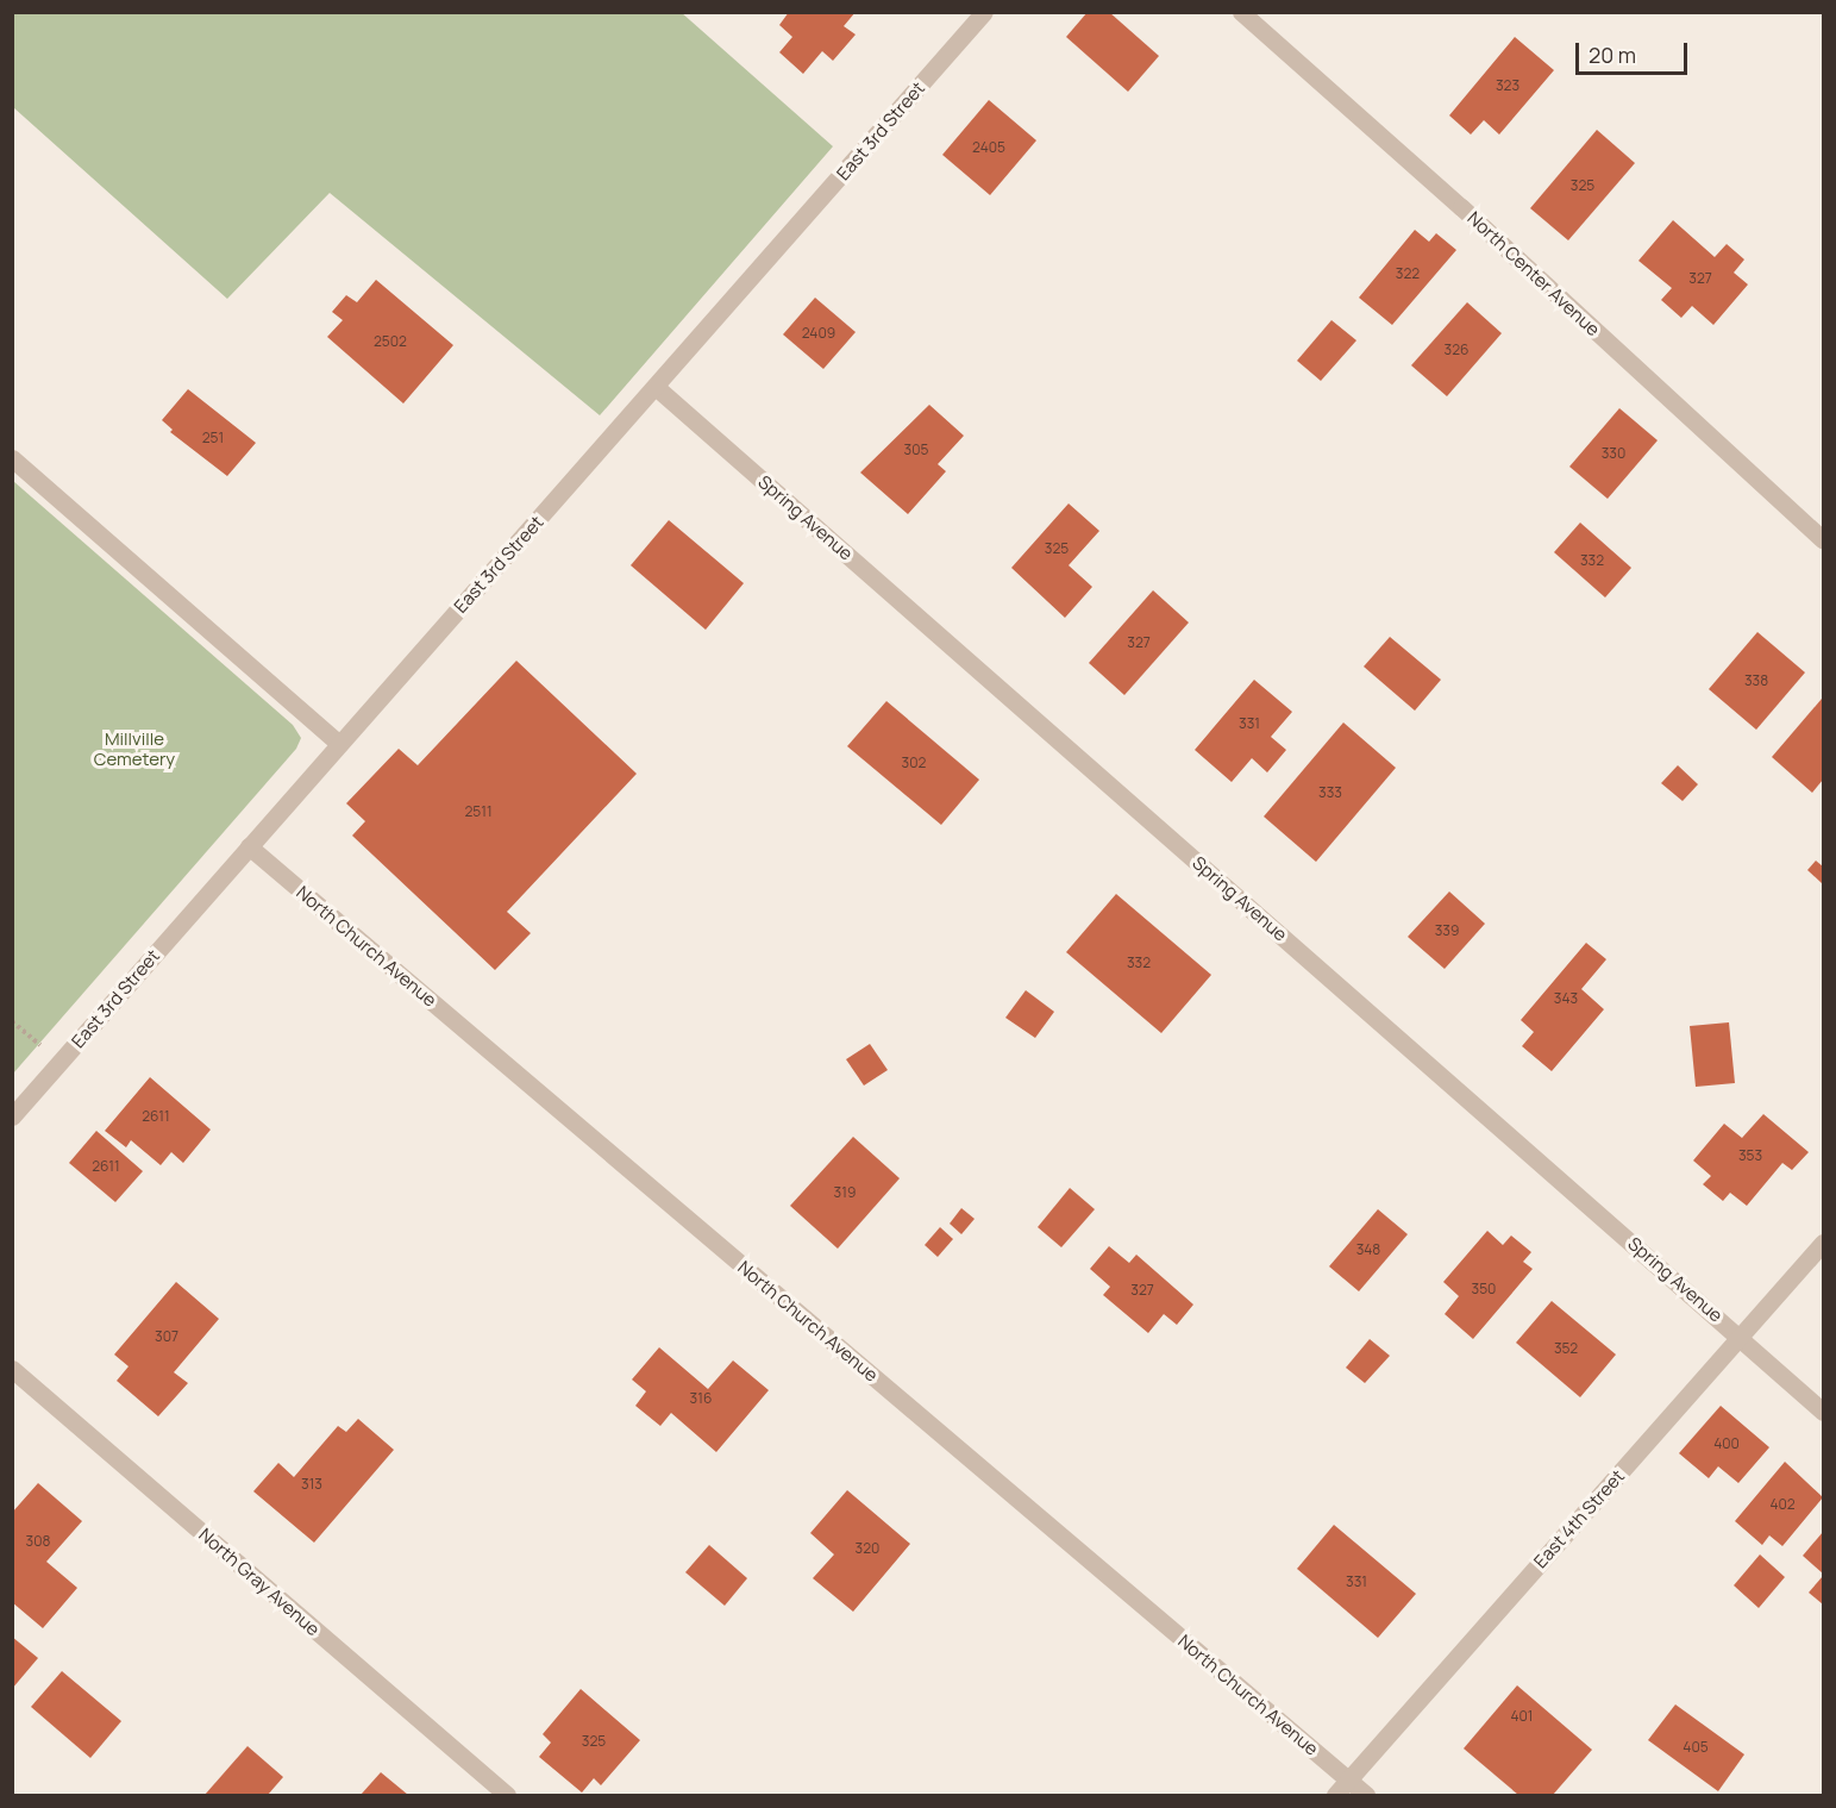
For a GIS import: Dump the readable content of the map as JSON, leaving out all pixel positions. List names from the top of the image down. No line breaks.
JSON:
{"streets":{"street":["East 3rd Street","North Center Avenue","Spring Avenue","North Church Avenue","East 4th Street","North Gray Avenue"]},"crossings":[["East 3rd Street","Spring Avenue"],["East 3rd Street","North Church Avenue"],["Spring Avenue","East 4th Street"],["North Church Avenue","East 4th Street"]],"parks":["Millville Cemetery"],"house_numbers":["323","2405","325","322","327","2409","2502","326","251","305","330","325","332","327","338","331","302","333","2511","339","332","343","2611","353","2611","319","348","350","327","307","352","316","400","313","402","308","320","331","401","325","405"],"scale_bar":"20 m"}
